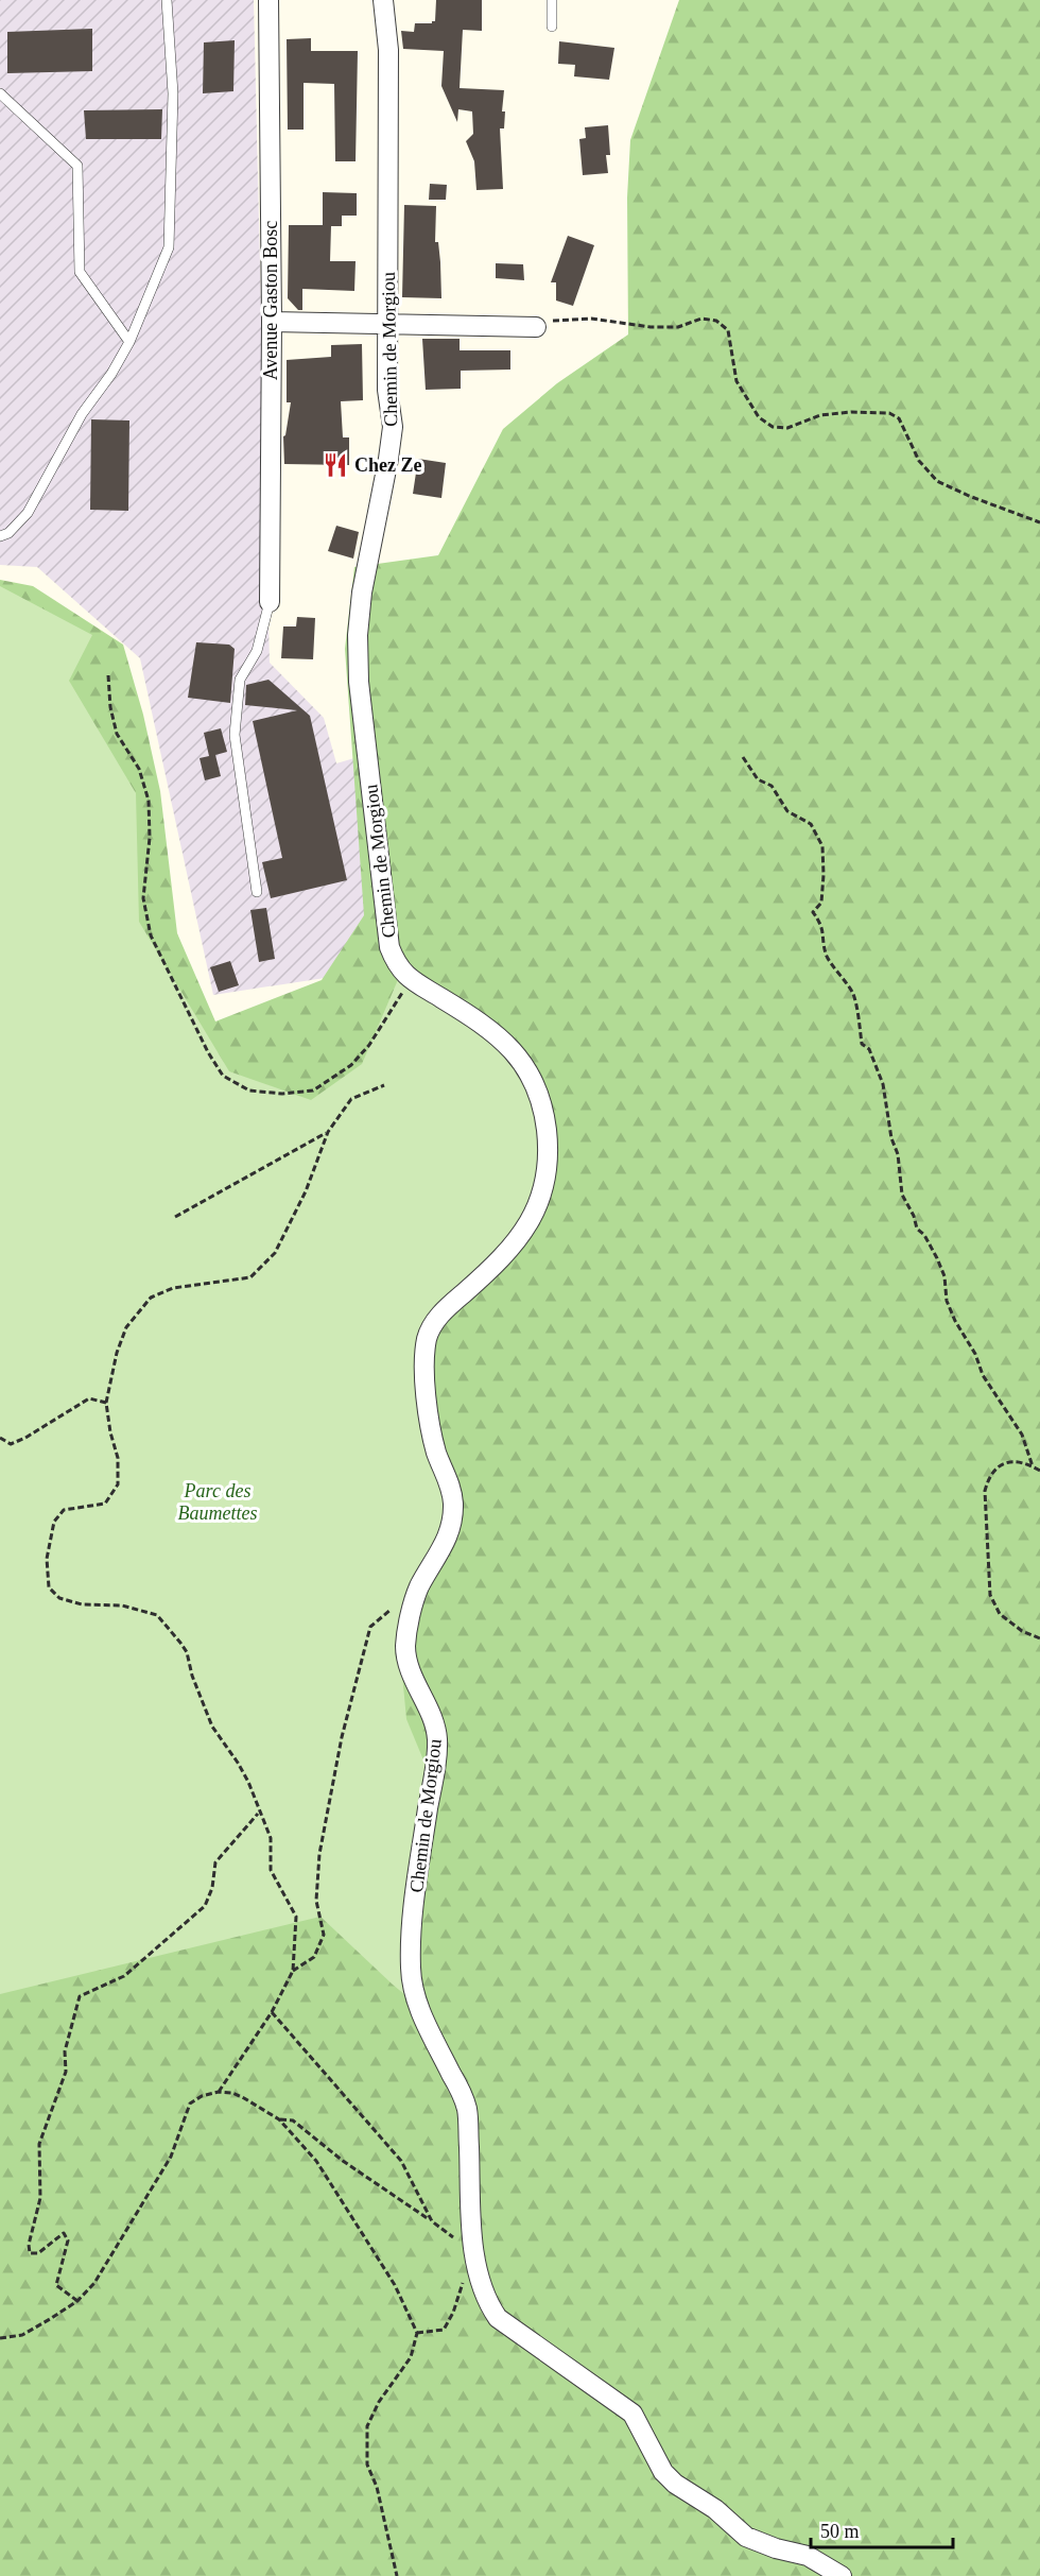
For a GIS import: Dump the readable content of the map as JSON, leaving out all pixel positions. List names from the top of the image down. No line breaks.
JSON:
{"streets":{"street":["Avenue Gaston Bosc","Chemin de Morgiou"]},"parks":["Parc des Baumettes"],"places":{"restaurant":["Chez Ze"]},"scale_bar":"50 m"}
